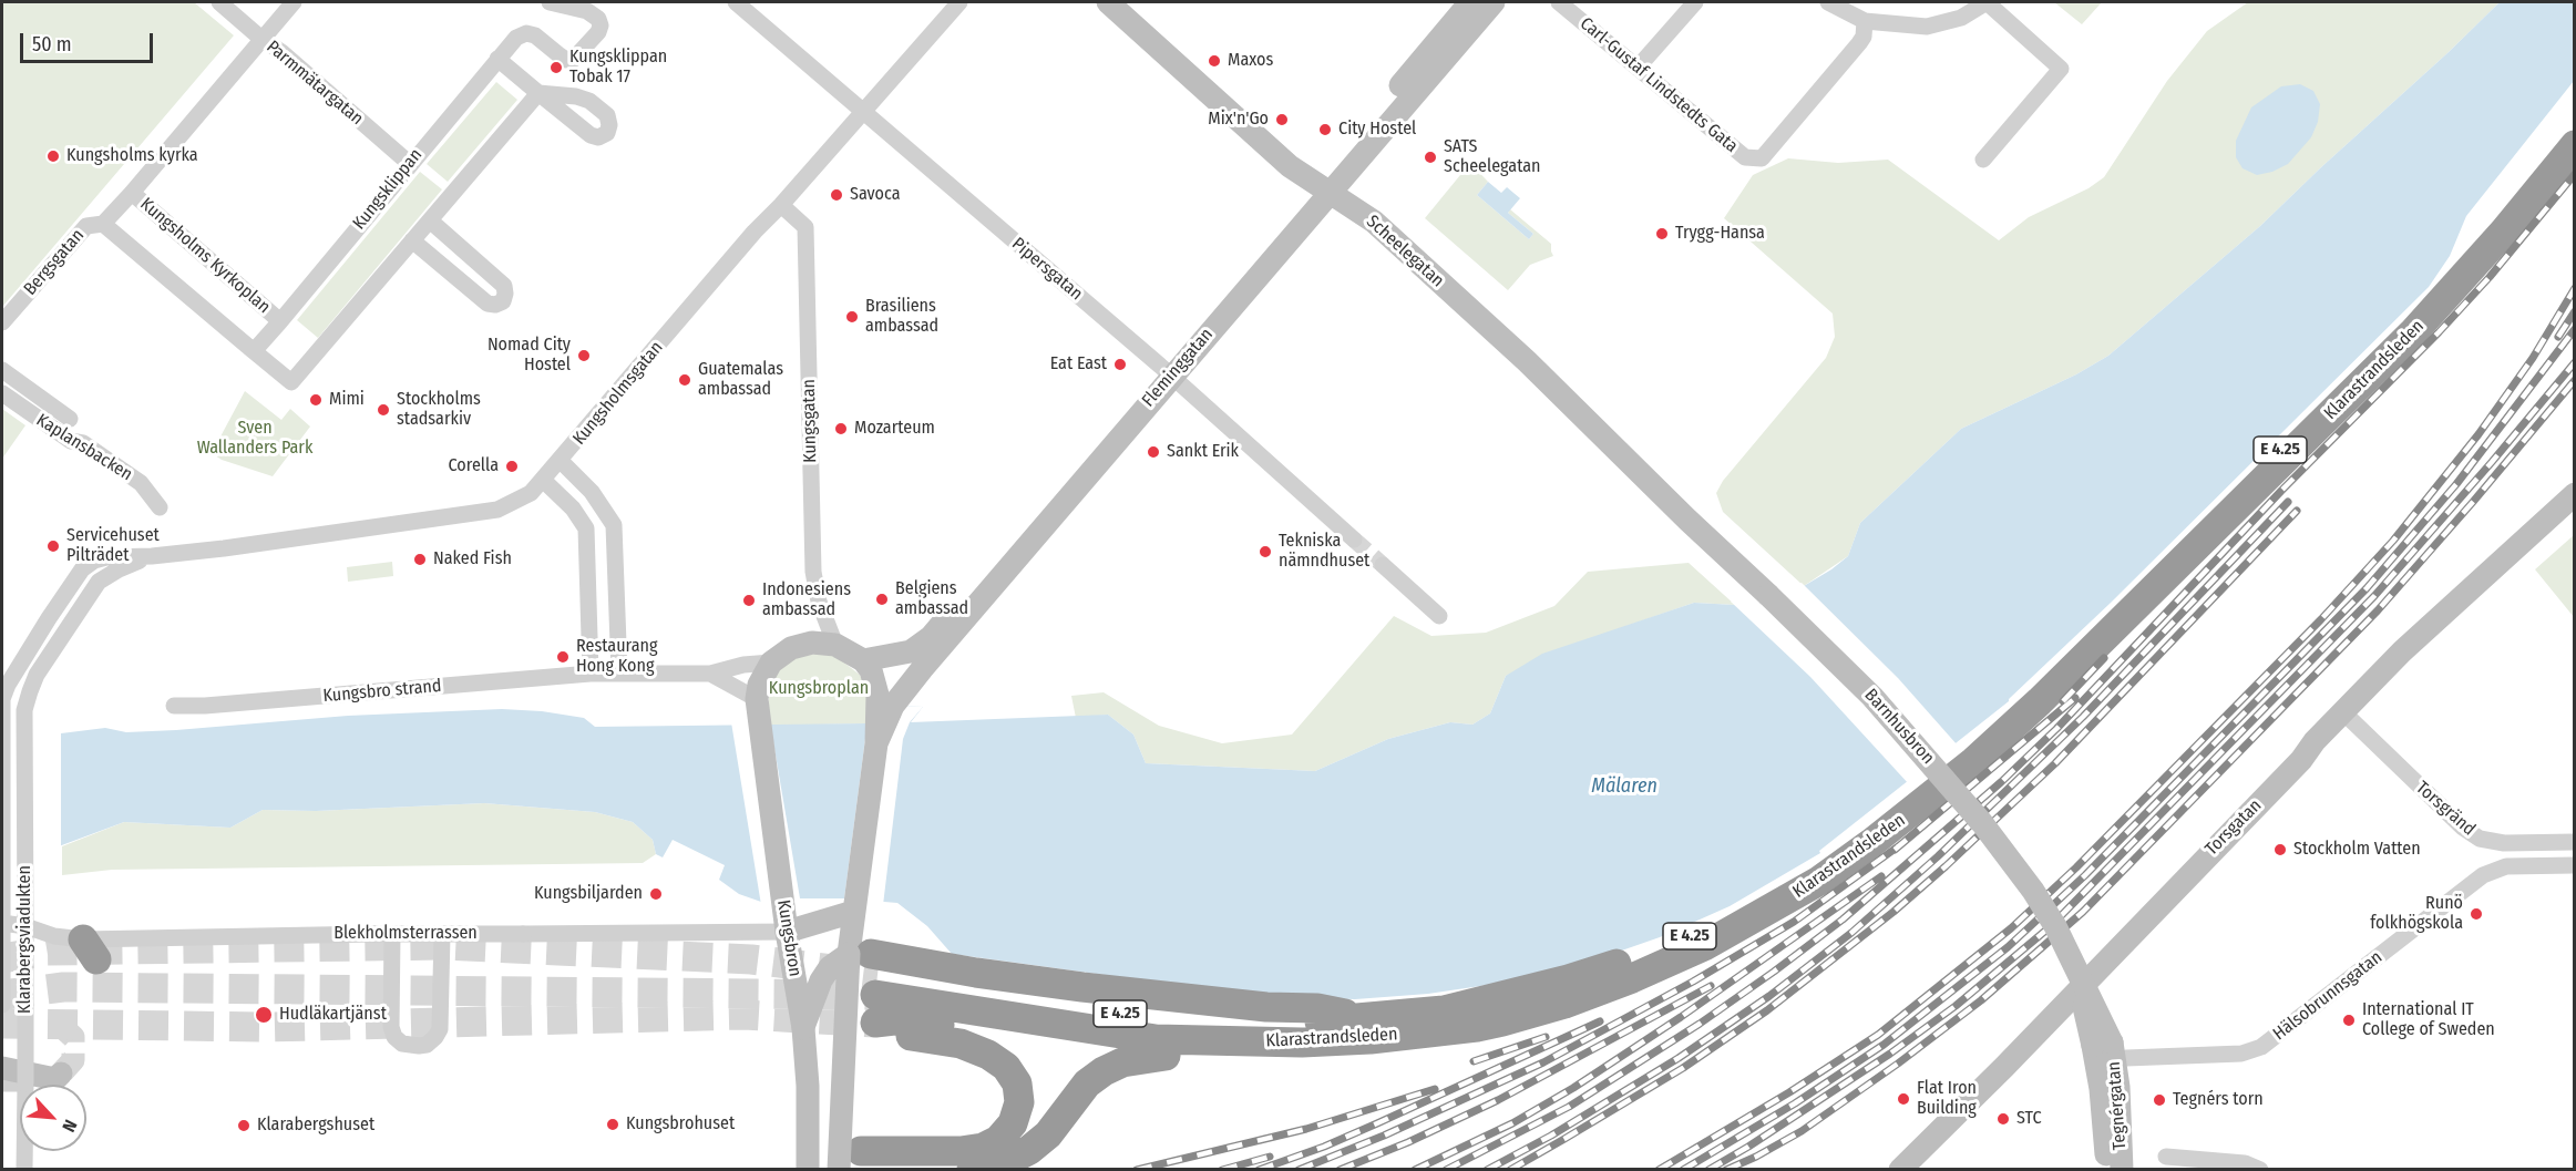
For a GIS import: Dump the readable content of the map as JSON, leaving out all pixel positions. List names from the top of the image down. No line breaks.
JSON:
{"streets":{"highway":["Klarastrandsleden","E 4.25"],"street":["Parmmätargatan","Carl-Gustaf Lindstedts Gata","Kungsklippan","Scheelegatan","Kungsholms Kyrkoplan","Bergsgatan","Pipersgatan","Fleminggatan","Kungsholmsgatan","Kungsgatan","Kaplansbacken","Kungsbro strand","Barnhusbron","Torsgränd","Torsgatan","Blekholmsterrassen","Kungsbron","Klarabergsviadukten","Hälsobrunnsgatan","Tegnérgatan"]},"crossings":[["Parmmätargatan","Kungsklippan"],["Parmmätargatan","Bergsgatan"],["Kungsklippan","Kungsholms Kyrkoplan"],["Scheelegatan","Fleminggatan"],["Scheelegatan","Barnhusbron"],["Kungsholms Kyrkoplan","Bergsgatan"],["Pipersgatan","Fleminggatan"],["Pipersgatan","Kungsholmsgatan"],["Kungsholmsgatan","Kungsgatan"],["Kungsholmsgatan","Klarabergsviadukten"],["Barnhusbron","Hälsobrunnsgatan"],["Barnhusbron","Tegnérgatan"],["Torsgränd","Torsgatan"],["Blekholmsterrassen","Kungsbron"],["Blekholmsterrassen","Klarabergsviadukten"],["Hälsobrunnsgatan","Tegnérgatan"]],"water":["Mälaren"],"parks":["Sven Wallanders Park","Kungsbroplan"],"places":["Maxos","Kungsklippan Tobak 17","Mix'n'Go","City Hostel","Kungsholms kyrka","SATS Scheelegatan","Savoca","Trygg-Hansa","Brasiliens ambassad","Nomad City Hostel","Eat East","Guatemalas ambassad","Mimi","Stockholms stadsarkiv","Mozarteum","Sankt Erik","Corella","Servicehuset Pilträdet","Tekniska nämndhuset","Naked Fish","Belgiens ambassad","Indonesiens ambassad","Restaurang Hong Kong","Stockholm Vatten","Kungsbiljarden","Runö folkhögskola","Hudläkartjänst","International IT College of Sweden","Flat Iron Building","Tegnérs torn","STC","Kungsbrohuset","Klarabergshuset"],"scale_bar":"50 m","north":"bottom right"}
